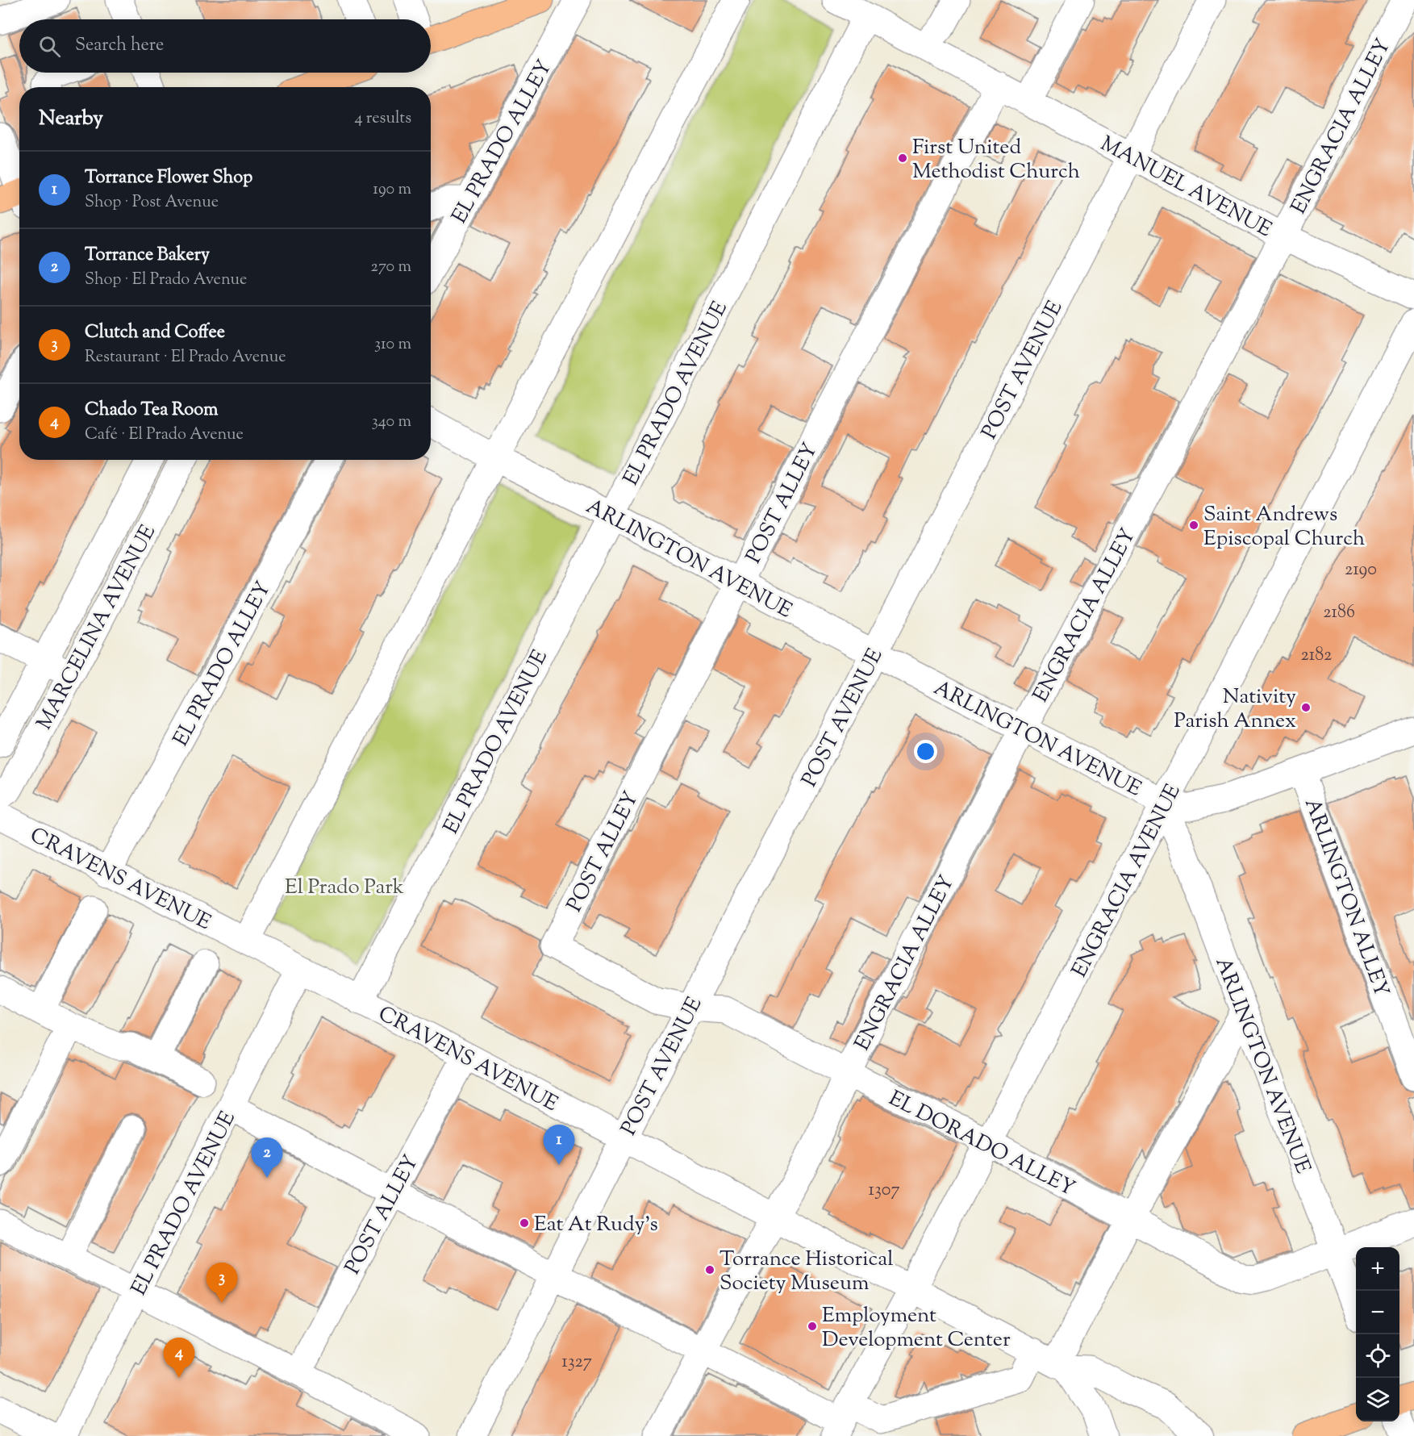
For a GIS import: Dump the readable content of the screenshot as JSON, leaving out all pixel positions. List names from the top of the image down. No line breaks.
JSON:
{"streets":{"street":["ENGRACIA ALLEY","EL PRADO ALLEY","MANUEL AVENUE","POST AVENUE","EL PRADO AVENUE","POST ALLEY","ARLINGTON AVENUE","MARCELINA AVENUE","CRAVENS AVENUE","ENGRACIA AVENUE","ARLINGTON ALLEY","EL DORADO ALLEY"]},"crossings":[["ENGRACIA ALLEY","MANUEL AVENUE"],["ENGRACIA ALLEY","ARLINGTON AVENUE"],["ENGRACIA ALLEY","CRAVENS AVENUE"],["ENGRACIA ALLEY","EL DORADO ALLEY"],["EL PRADO ALLEY","CRAVENS AVENUE"],["MANUEL AVENUE","POST AVENUE"],["MANUEL AVENUE","EL PRADO AVENUE"],["MANUEL AVENUE","POST ALLEY"],["POST AVENUE","ARLINGTON AVENUE"],["POST AVENUE","CRAVENS AVENUE"],["POST AVENUE","EL DORADO ALLEY"],["EL PRADO AVENUE","ARLINGTON AVENUE"],["EL PRADO AVENUE","CRAVENS AVENUE"],["POST ALLEY","ARLINGTON AVENUE"],["POST ALLEY","CRAVENS AVENUE"],["POST ALLEY","EL DORADO ALLEY"],["ARLINGTON AVENUE","ENGRACIA AVENUE"],["ARLINGTON AVENUE","EL DORADO ALLEY"],["CRAVENS AVENUE","ENGRACIA AVENUE"],["ENGRACIA AVENUE","EL DORADO ALLEY"]],"parks":["El Prado Park"],"places":["First United Methodist Church","Saint Andrews Episcopal Church","Nativity Parish Annex","Eat At Rudy's","Torrance Historical Society Museum","Employment Development Center"],"house_numbers":["2190","2186","2182","1307","1327"],"page":{"search":"Search here","heading":["Nearby","4 results"],"list":[{"mark":"1","name":"Torrance Flower Shop","note":"Shop · Post Avenue","value":"190 m"},{"mark":"2","name":"Torrance Bakery","note":"Shop · El Prado Avenue","value":"270 m"},{"mark":"3","name":"Clutch and Coffee","note":"Restaurant · El Prado Avenue","value":"310 m"},{"mark":"4","name":"Chado Tea Room","note":"Café · El Prado Avenue","value":"340 m"}],"pins":["1","2","3","4"],"map_buttons":["+","−"]}}
